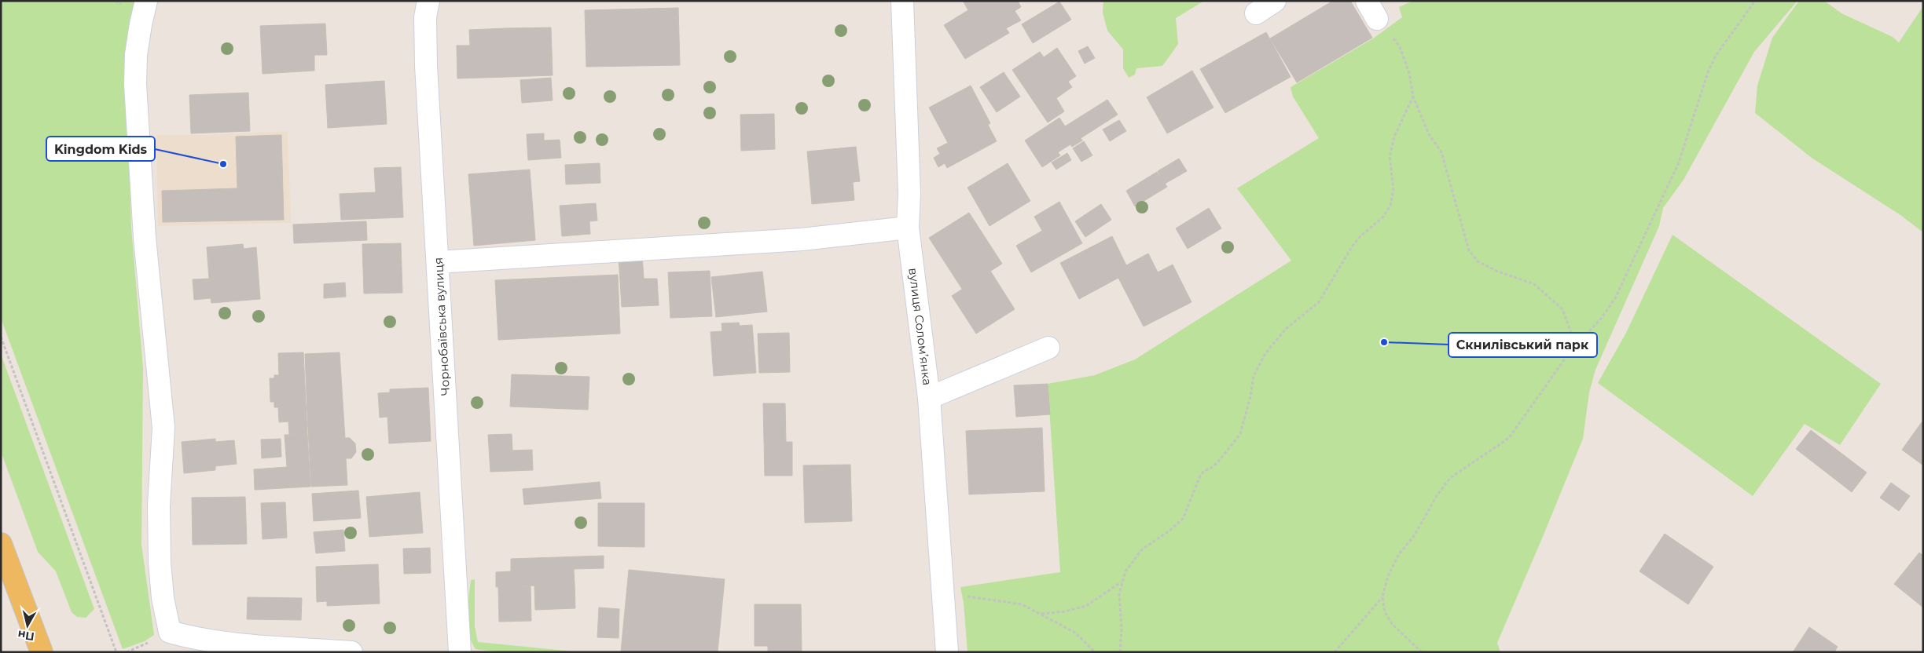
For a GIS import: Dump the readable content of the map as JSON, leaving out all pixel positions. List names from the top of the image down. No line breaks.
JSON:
{"streets":{"street":["Чорнобаївська вулиця","вулиця Соломʼянка"]},"places":["Kingdom Kids","Скнилівський парк"],"north":"bottom"}
